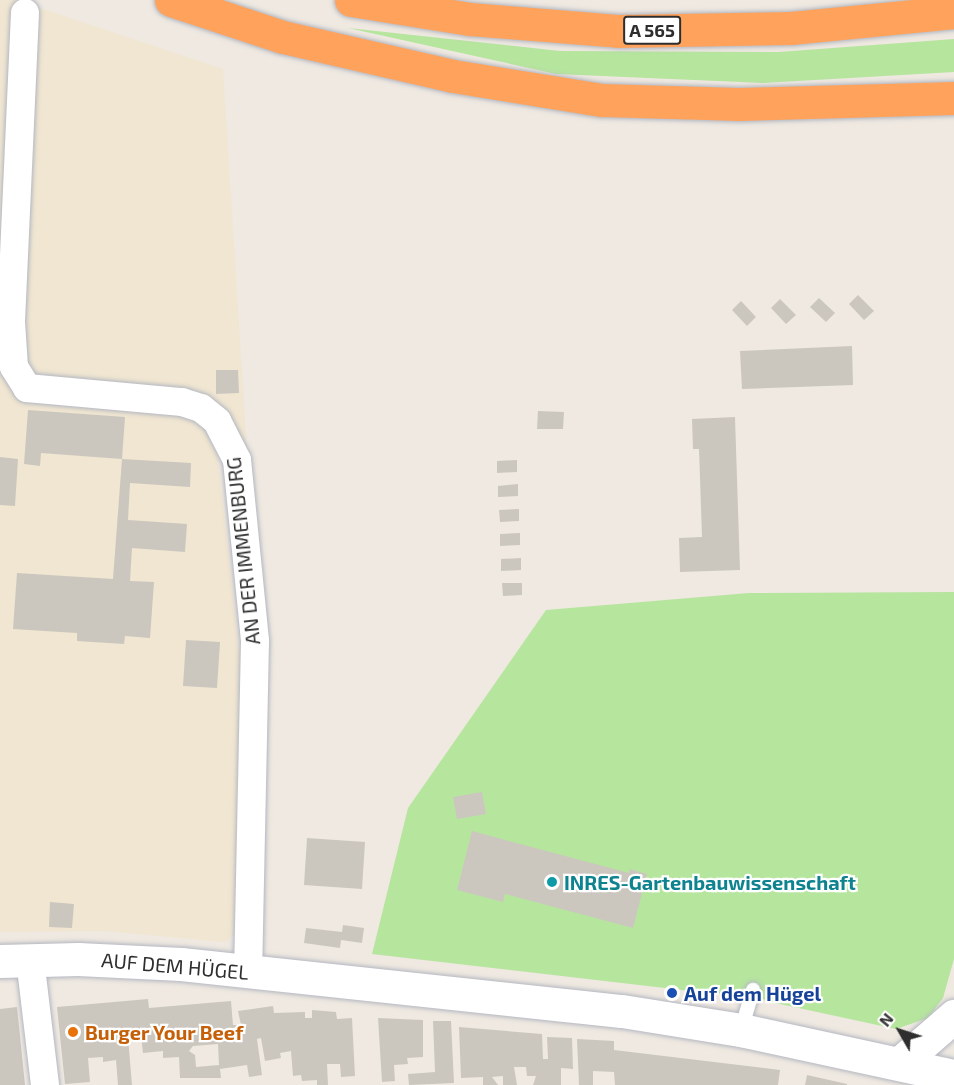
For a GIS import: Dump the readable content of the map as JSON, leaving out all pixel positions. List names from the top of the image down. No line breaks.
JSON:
{"streets":{"highway":["A 565"],"street":["AN DER IMMENBURG","AUF DEM HÜGEL"]},"crossings":[["AN DER IMMENBURG","AUF DEM HÜGEL"]],"places":["INRES-Gartenbauwissenschaft","Auf dem Hügel","Burger Your Beef"],"north":"top left"}
